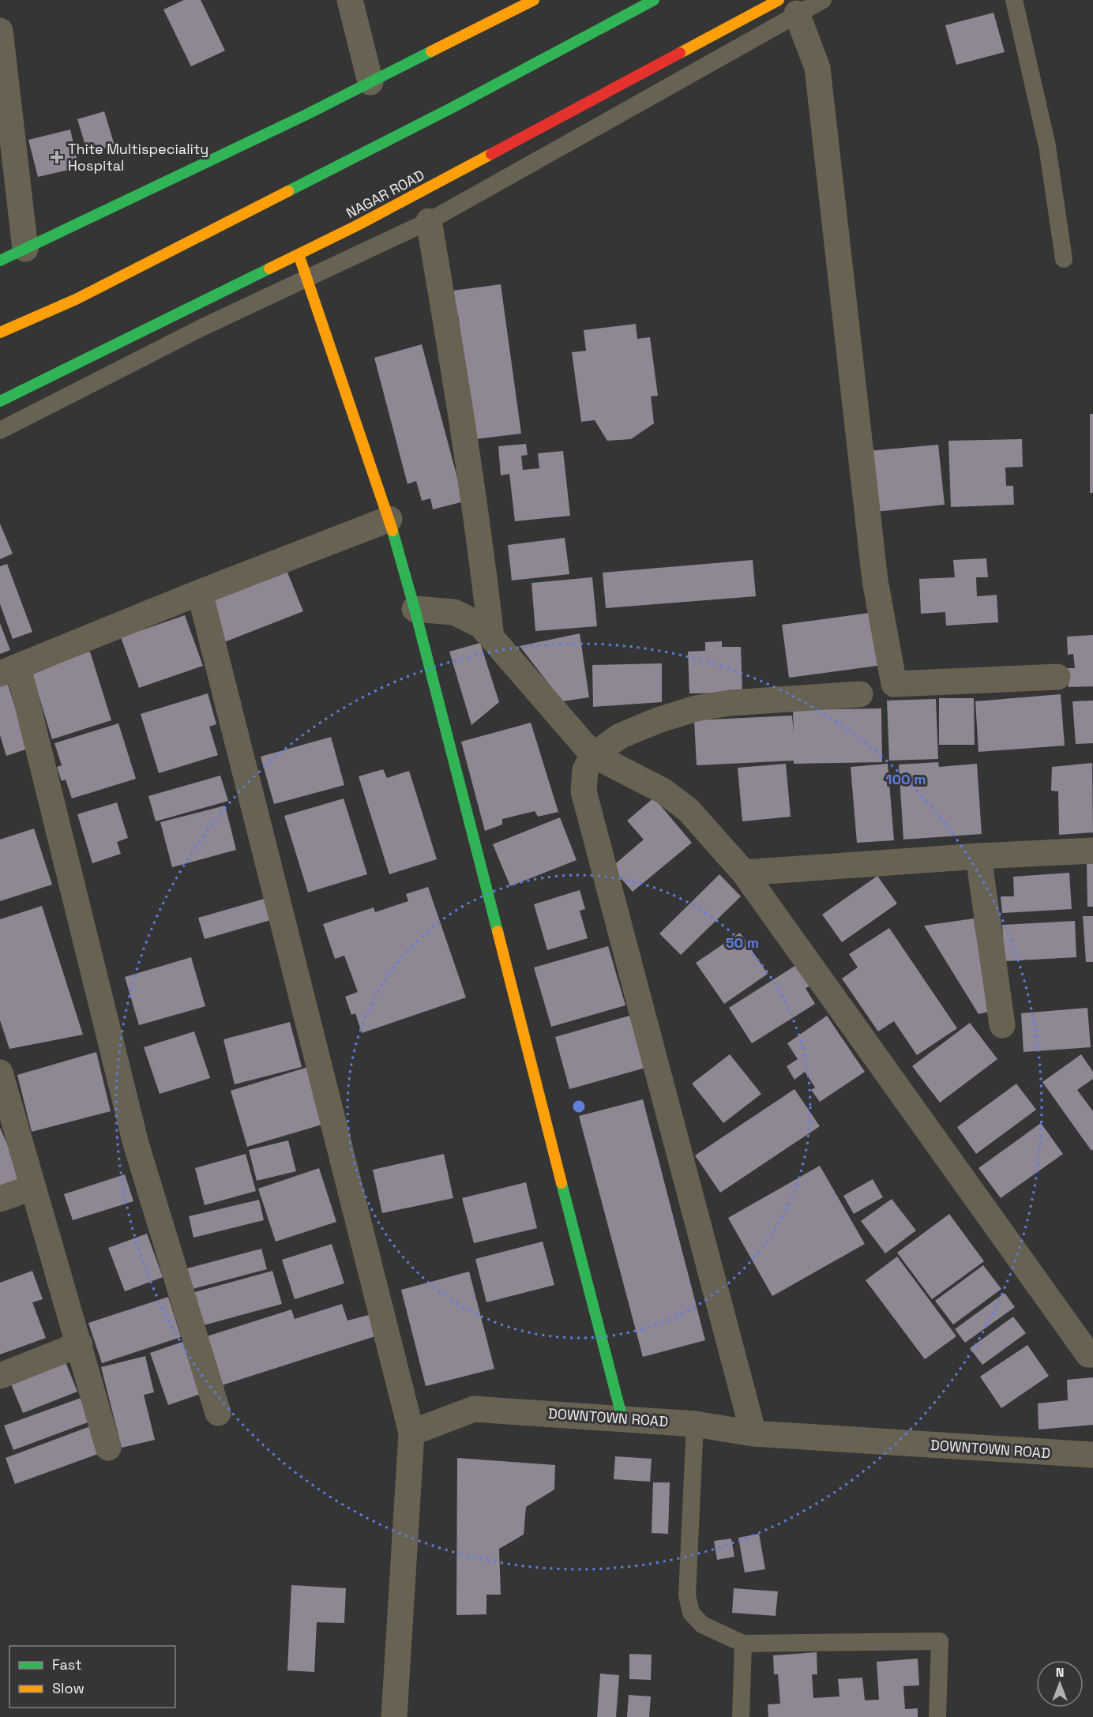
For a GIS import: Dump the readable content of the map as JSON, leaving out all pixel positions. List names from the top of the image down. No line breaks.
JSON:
{"streets":{"main road":["NAGAR ROAD"],"street":["DOWNTOWN ROAD"]},"places":{"health":["Thite Multispeciality Hospital"]},"legend":["Fast","Slow"],"north":"top","rings":["100 m","50 m"]}
